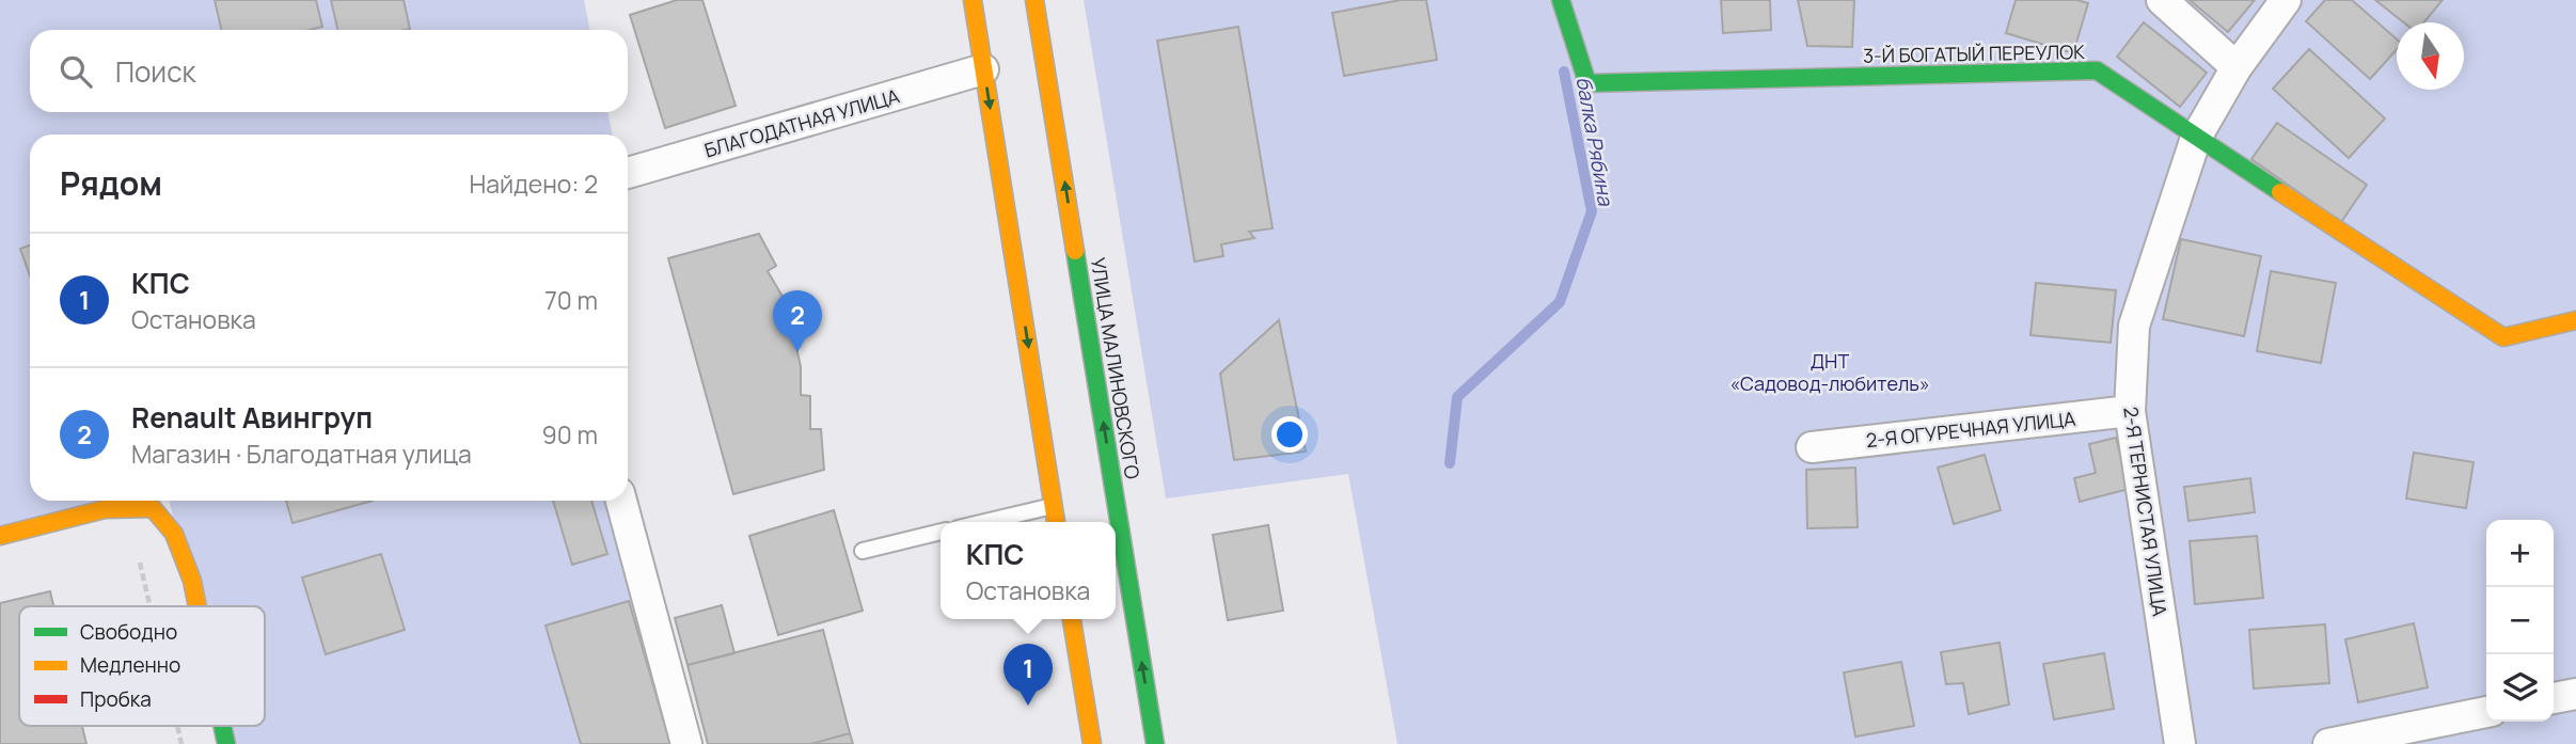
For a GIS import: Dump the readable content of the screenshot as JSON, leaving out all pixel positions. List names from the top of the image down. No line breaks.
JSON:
{"streets":{"main road":["3-Й БОГАТЫЙ ПЕРЕУЛОК","УЛИЦА МАЛИНОВСКОГО"],"street":["БЛАГОДАТНАЯ УЛИЦА","2-Я ОГУРЕЧНАЯ УЛИЦА","2-Я ТЕРНИСТАЯ УЛИЦА"]},"crossings":[["3-Й БОГАТЫЙ ПЕРЕУЛОК","2-Я ТЕРНИСТАЯ УЛИЦА"],["2-Я ОГУРЕЧНАЯ УЛИЦА","2-Я ТЕРНИСТАЯ УЛИЦА"]],"water":["балка Рябина"],"parks":["ДНТ «Садовод-любитель»"],"legend":["Свободно","Медленно","Пробка"],"north":"bottom","page":{"search":"Поиск","heading":["Рядом","Найдено: 2"],"list":[{"mark":"1","name":"КПС","note":"Остановка","value":"70 m"},{"mark":"2","name":"Renault Авингруп","note":"Магазин · Благодатная улица","value":"90 m"}],"pins":["2","1"],"map_buttons":["+","−"],"popup":["КПС","Остановка"]}}
